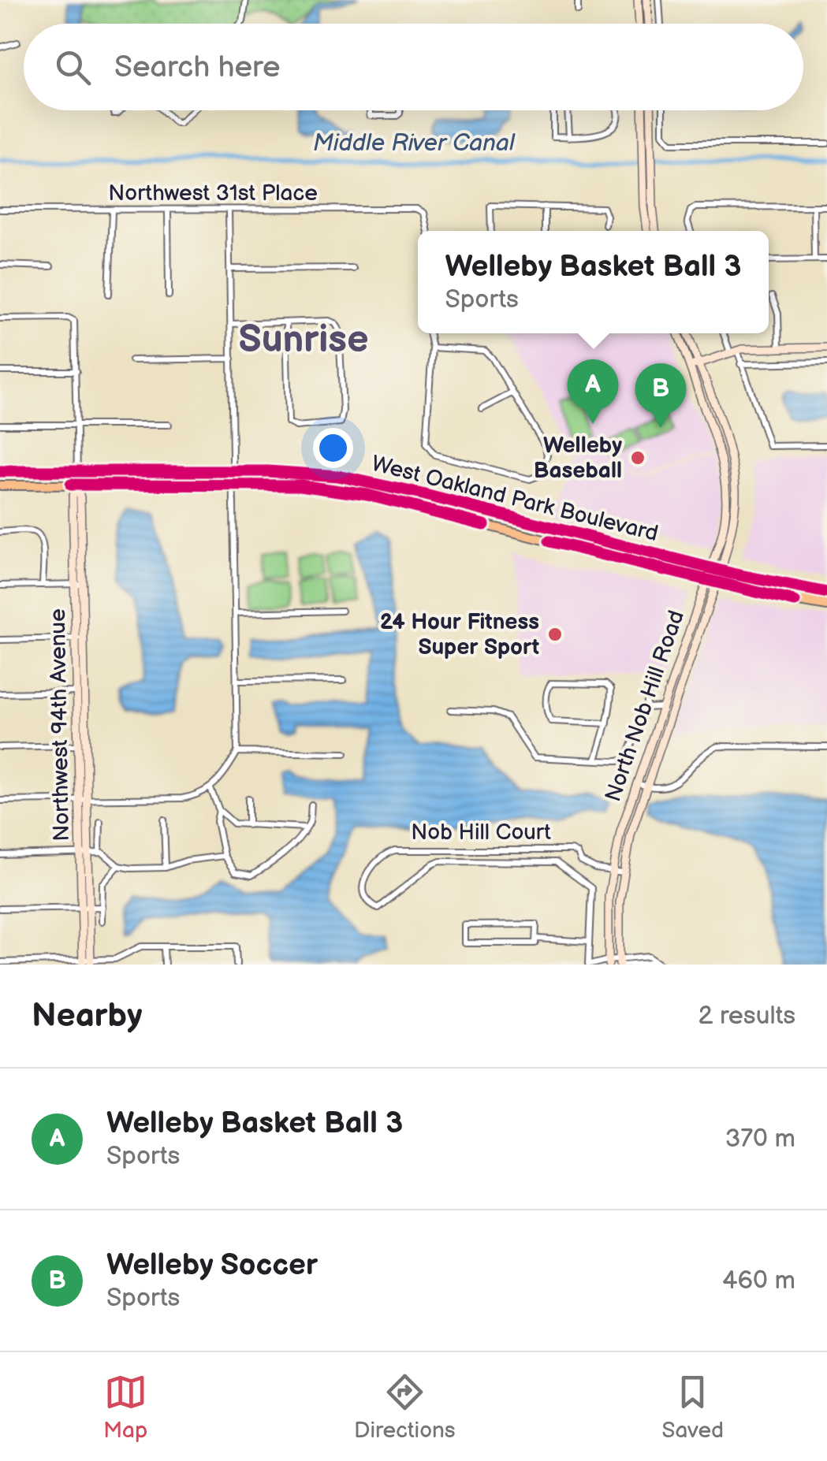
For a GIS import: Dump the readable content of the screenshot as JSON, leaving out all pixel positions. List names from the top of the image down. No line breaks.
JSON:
{"streets":{"main road":["West Oakland Park Boulevard","North Nob Hill Road","Northwest 94th Avenue"],"street":["Northwest 31st Place","Nob Hill Court"]},"crossings":[["West Oakland Park Boulevard","North Nob Hill Road"],["West Oakland Park Boulevard","Northwest 94th Avenue"],["North Nob Hill Road","Nob Hill Court"]],"districts":["Sunrise"],"water":["Middle River Canal"],"places":["Welleby Baseball","24 Hour Fitness Super Sport"],"page":{"search":"Search here","popup":["Welleby Basket Ball 3","Sports"],"pins":["A","B"],"heading":["Nearby","2 results"],"list":[{"mark":"A","name":"Welleby Basket Ball 3","note":"Sports","value":"370 m"},{"mark":"B","name":"Welleby Soccer","note":"Sports","value":"460 m"}],"nav":["Map","Directions","Saved"]}}
